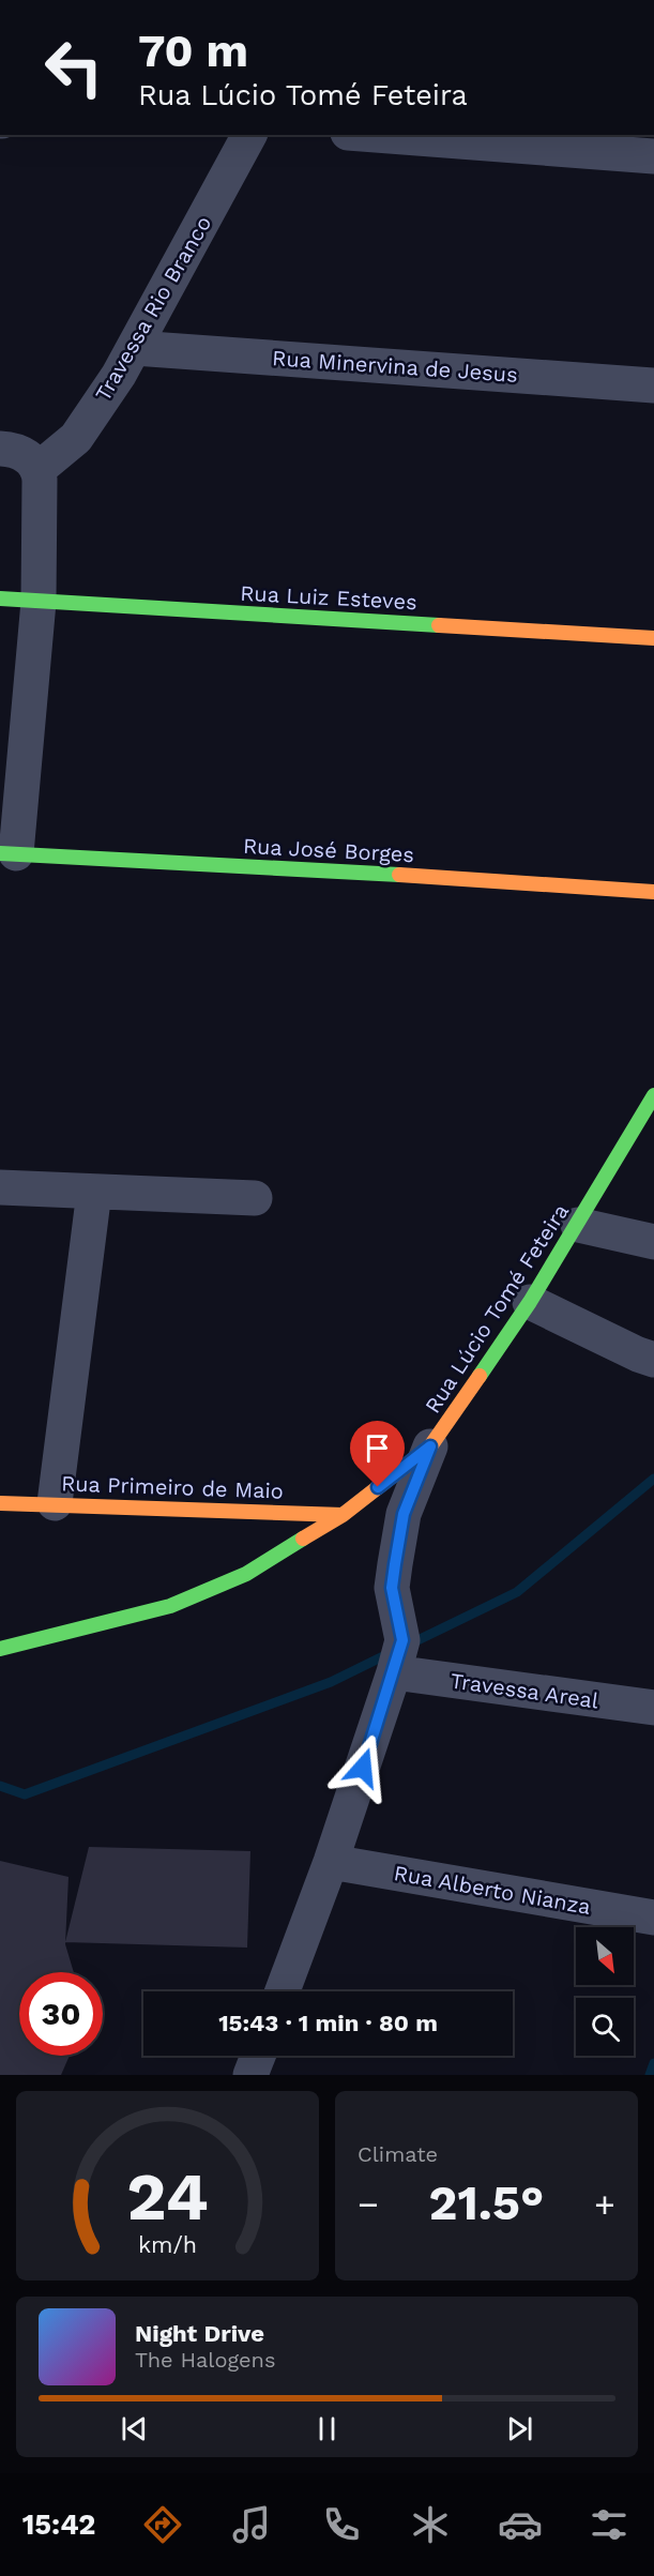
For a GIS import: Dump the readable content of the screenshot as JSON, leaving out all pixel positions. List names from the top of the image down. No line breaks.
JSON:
{"streets":{"street":["Travessa Rio Branco","Rua Minervina de Jesus","Rua Luiz Esteves","Rua José Borges","Rua Lúcio Tomé Feteira","Rua Primeiro de Maio","Travessa Areal","Rua Alberto Nianza"]},"crossings":[["Travessa Rio Branco","Rua Minervina de Jesus"],["Rua Lúcio Tomé Feteira","Rua Primeiro de Maio"]],"north":"bottom right","page":{"turn":["70 m","Rua Lúcio Tomé Feteira"],"limit":"30","trip":"15:43 · 1 min · 80 m","tile":"Climate","heat":["−","21.5°","+"],"song":["Night Drive","The Halogens"],"tabs":"15:42","gauge":["24","km/h"]}}
